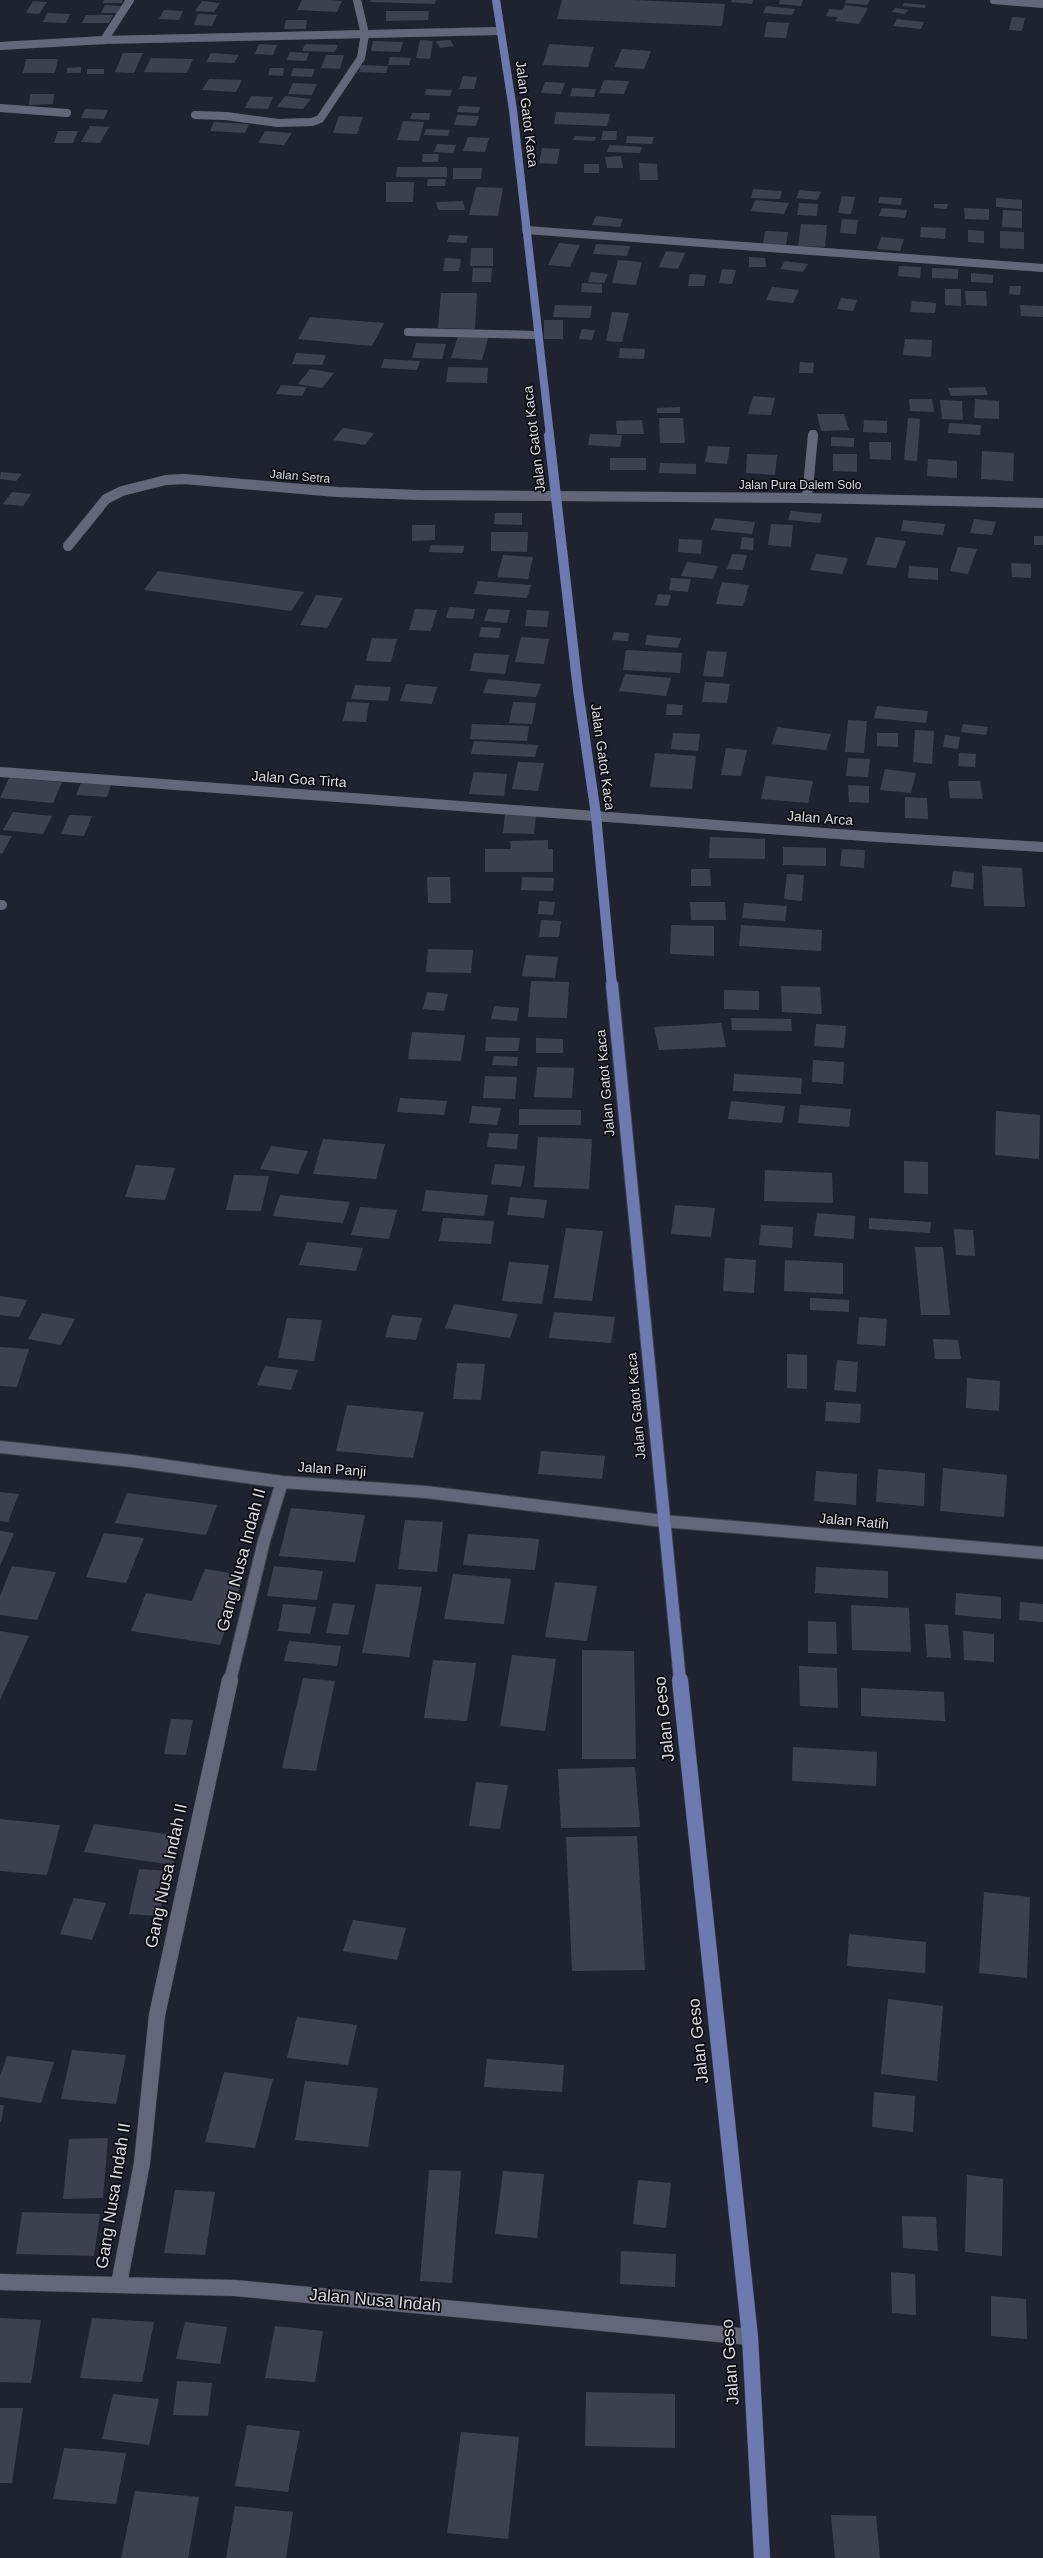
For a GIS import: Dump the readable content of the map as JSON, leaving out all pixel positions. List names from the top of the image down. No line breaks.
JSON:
{"streets":{"main road":["Jalan Gatot Kaca","Jalan Geso"],"street":["Jalan Setra","Jalan Pura Dalem Solo","Jalan Goa Tirta","Jalan Arca","Jalan Panji","Jalan Ratih","Gang Nusa Indah II","Jalan Nusa Indah"]},"crossings":[["Jalan Gatot Kaca","Jalan Setra"],["Jalan Gatot Kaca","Jalan Pura Dalem Solo"],["Jalan Gatot Kaca","Jalan Goa Tirta"],["Jalan Gatot Kaca","Jalan Arca"],["Jalan Gatot Kaca","Jalan Panji"],["Jalan Gatot Kaca","Jalan Ratih"],["Jalan Gatot Kaca","Jalan Geso"],["Jalan Setra","Jalan Pura Dalem Solo"],["Jalan Goa Tirta","Jalan Arca"],["Jalan Panji","Jalan Ratih"],["Jalan Panji","Gang Nusa Indah II"],["Jalan Panji","Jalan Geso"],["Jalan Ratih","Jalan Geso"],["Gang Nusa Indah II","Jalan Nusa Indah"],["Jalan Geso","Jalan Nusa Indah"]]}
